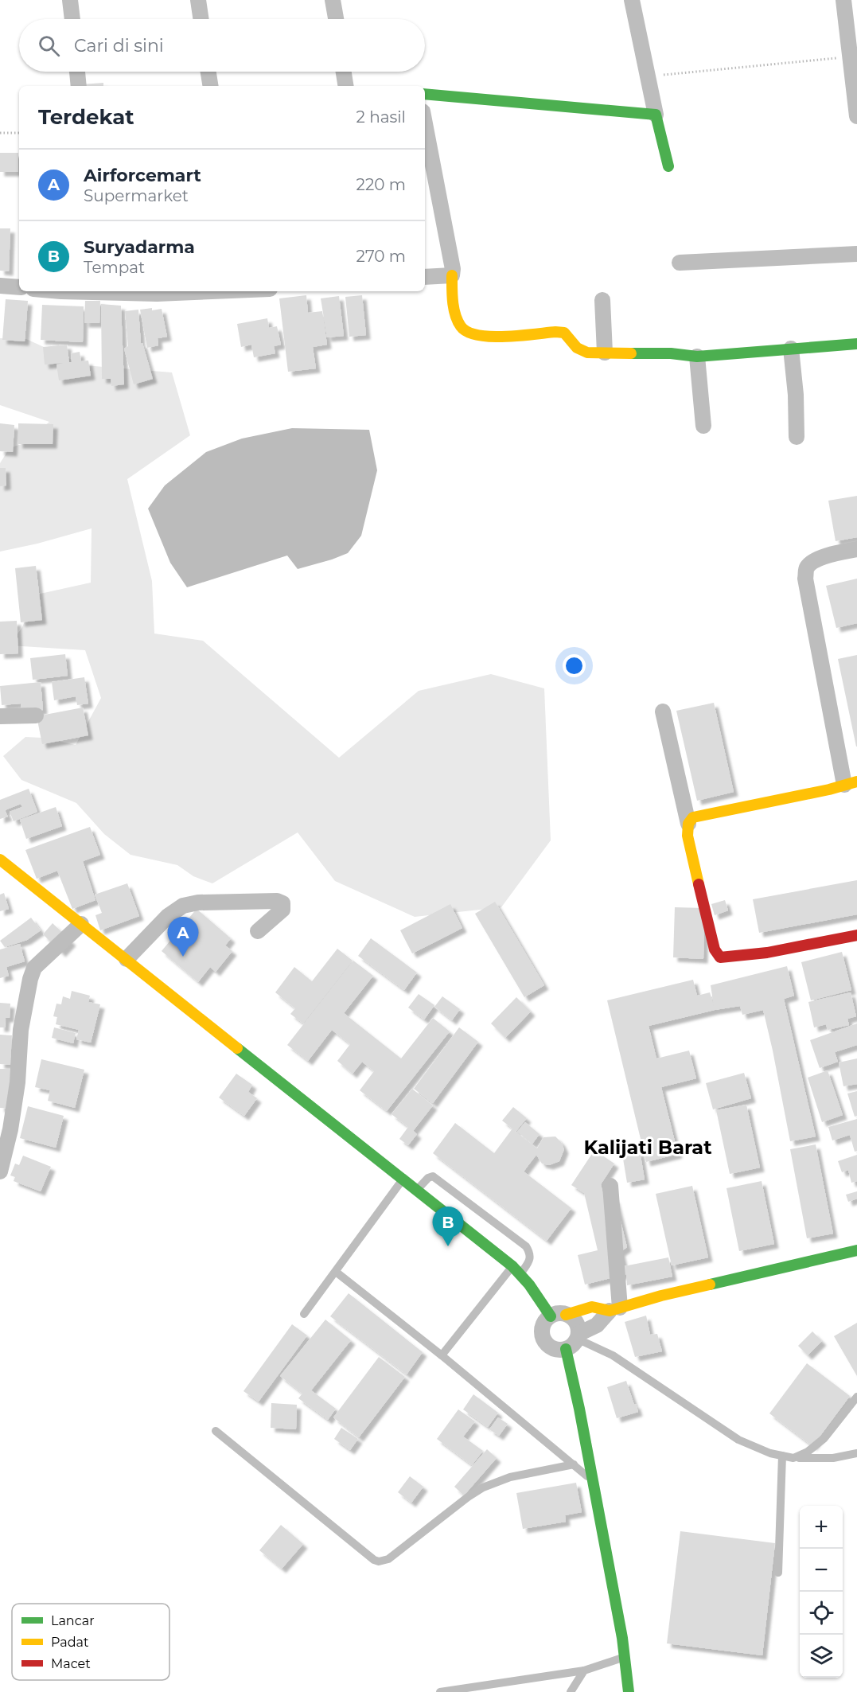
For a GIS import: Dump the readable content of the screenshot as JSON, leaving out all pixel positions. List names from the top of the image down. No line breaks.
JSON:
{"districts":["Kalijati Barat"],"legend":["Lancar","Padat","Macet"],"page":{"search":"Cari di sini","heading":["Terdekat","2 hasil"],"list":[{"mark":"A","name":"Airforcemart","note":"Supermarket","value":"220 m"},{"mark":"B","name":"Suryadarma","note":"Tempat","value":"270 m"}],"pins":["A","B"],"map_buttons":["+","−"]}}
